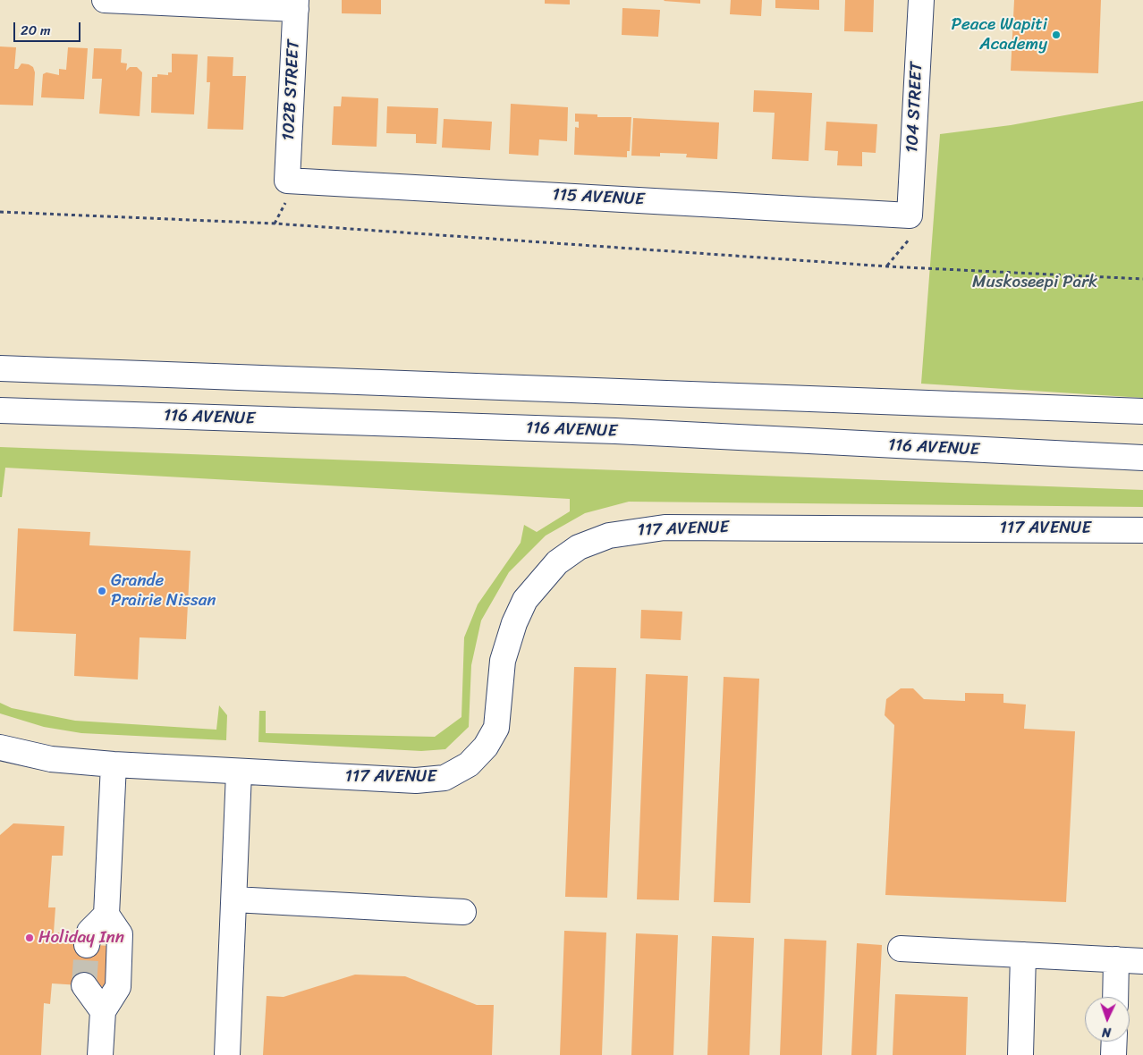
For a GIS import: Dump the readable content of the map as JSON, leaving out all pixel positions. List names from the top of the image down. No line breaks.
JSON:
{"streets":{"street":["102B STREET","104 STREET","115 AVENUE","116 AVENUE","117 AVENUE"]},"crossings":[["102B STREET","115 AVENUE"],["104 STREET","115 AVENUE"]],"parks":["Muskoseepi Park"],"places":["Peace Wapiti Academy","Grande Prairie Nissan","Holiday Inn"],"scale_bar":"20 m","north":"bottom"}
